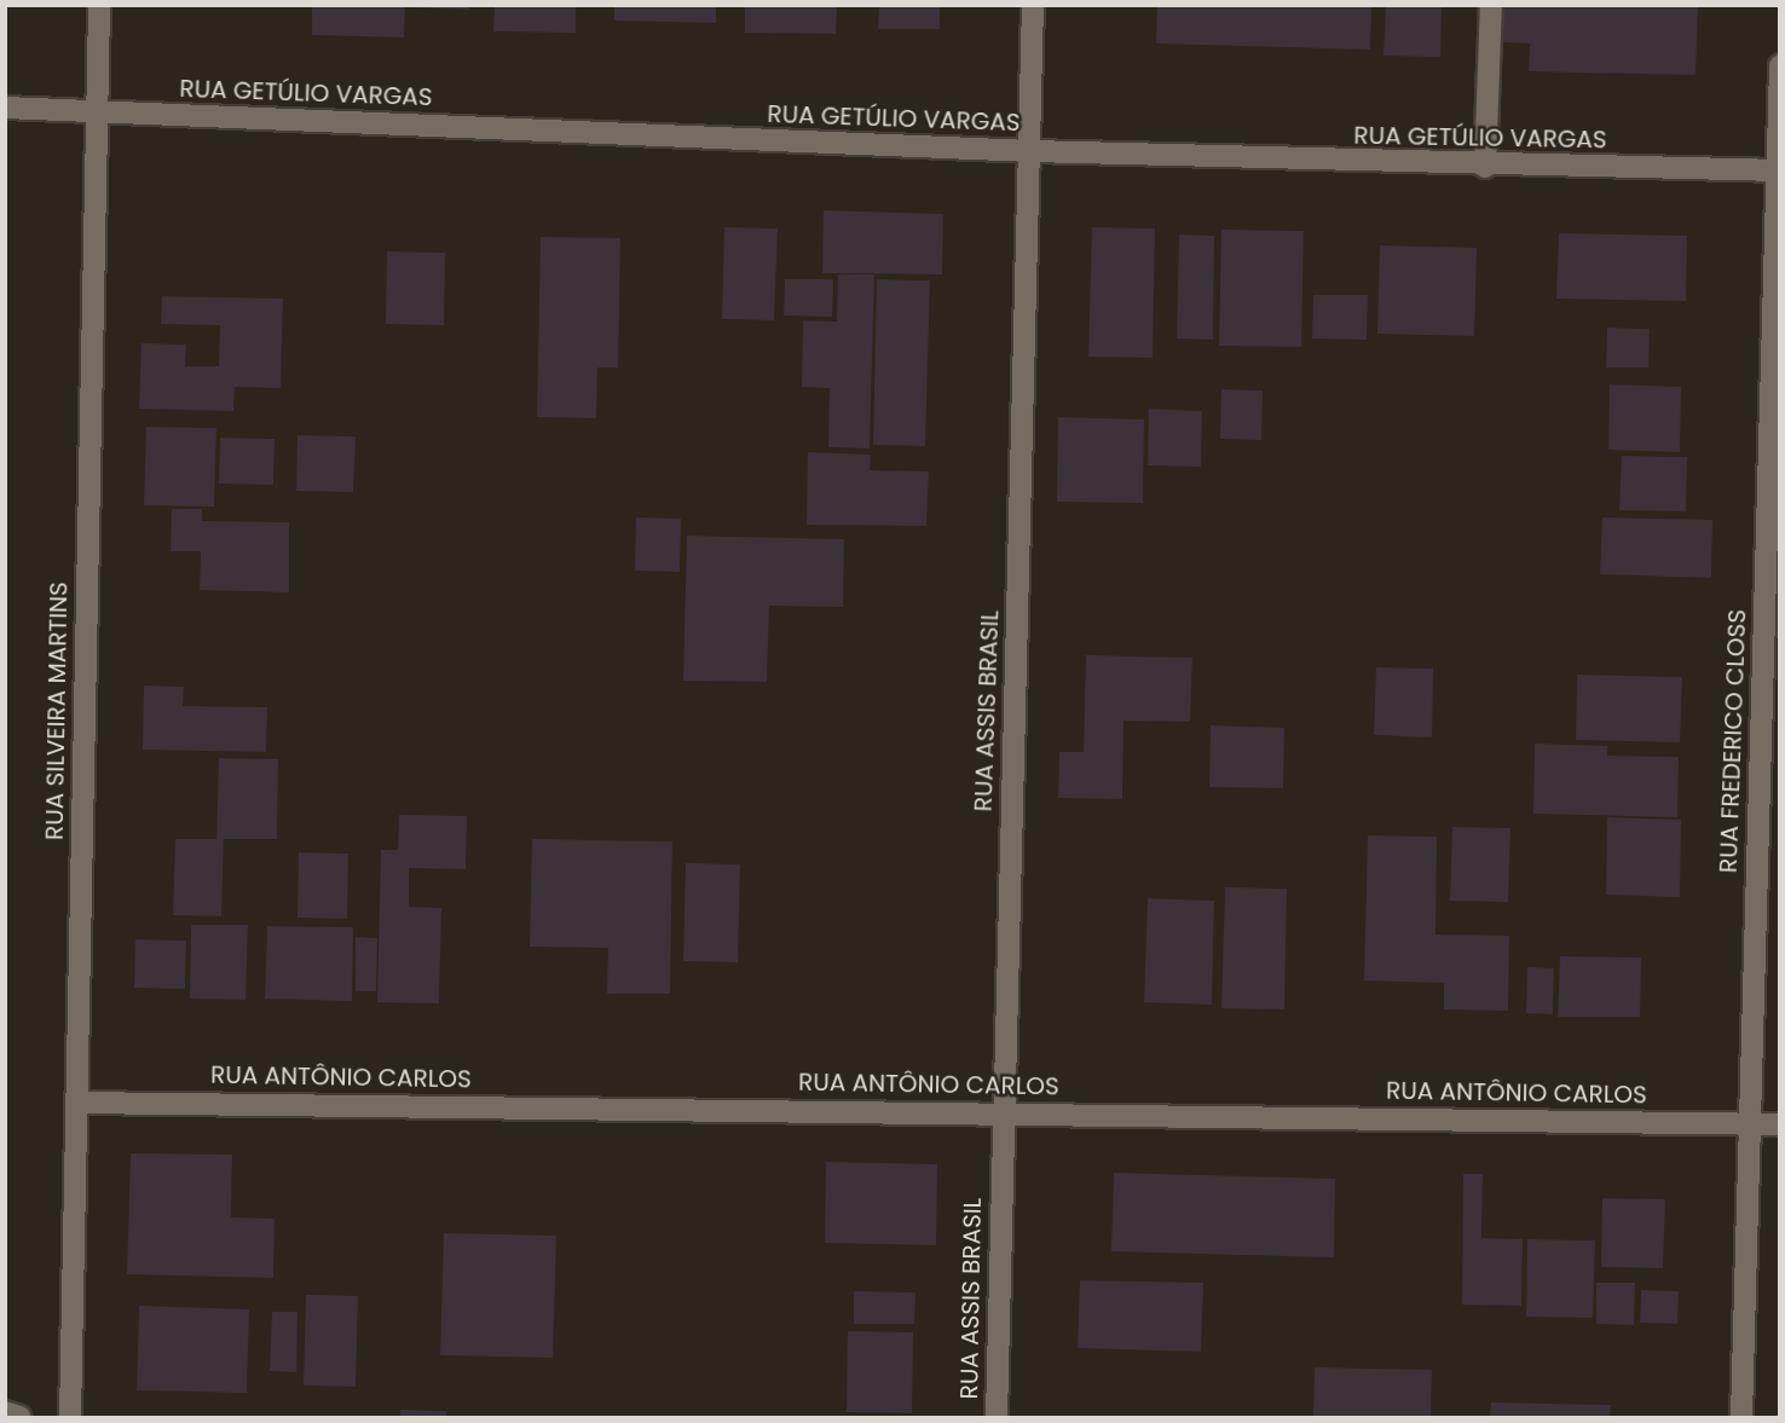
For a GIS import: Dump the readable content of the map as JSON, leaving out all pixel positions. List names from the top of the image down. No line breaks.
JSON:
{"streets":{"street":["RUA GETÚLIO VARGAS","RUA SILVEIRA MARTINS","RUA ASSIS BRASIL","RUA FREDERICO CLOSS","RUA ANTÔNIO CARLOS"]},"crossings":[["RUA GETÚLIO VARGAS","RUA SILVEIRA MARTINS"],["RUA GETÚLIO VARGAS","RUA ASSIS BRASIL"],["RUA GETÚLIO VARGAS","RUA FREDERICO CLOSS"],["RUA SILVEIRA MARTINS","RUA ANTÔNIO CARLOS"],["RUA ASSIS BRASIL","RUA ANTÔNIO CARLOS"],["RUA FREDERICO CLOSS","RUA ANTÔNIO CARLOS"]]}
